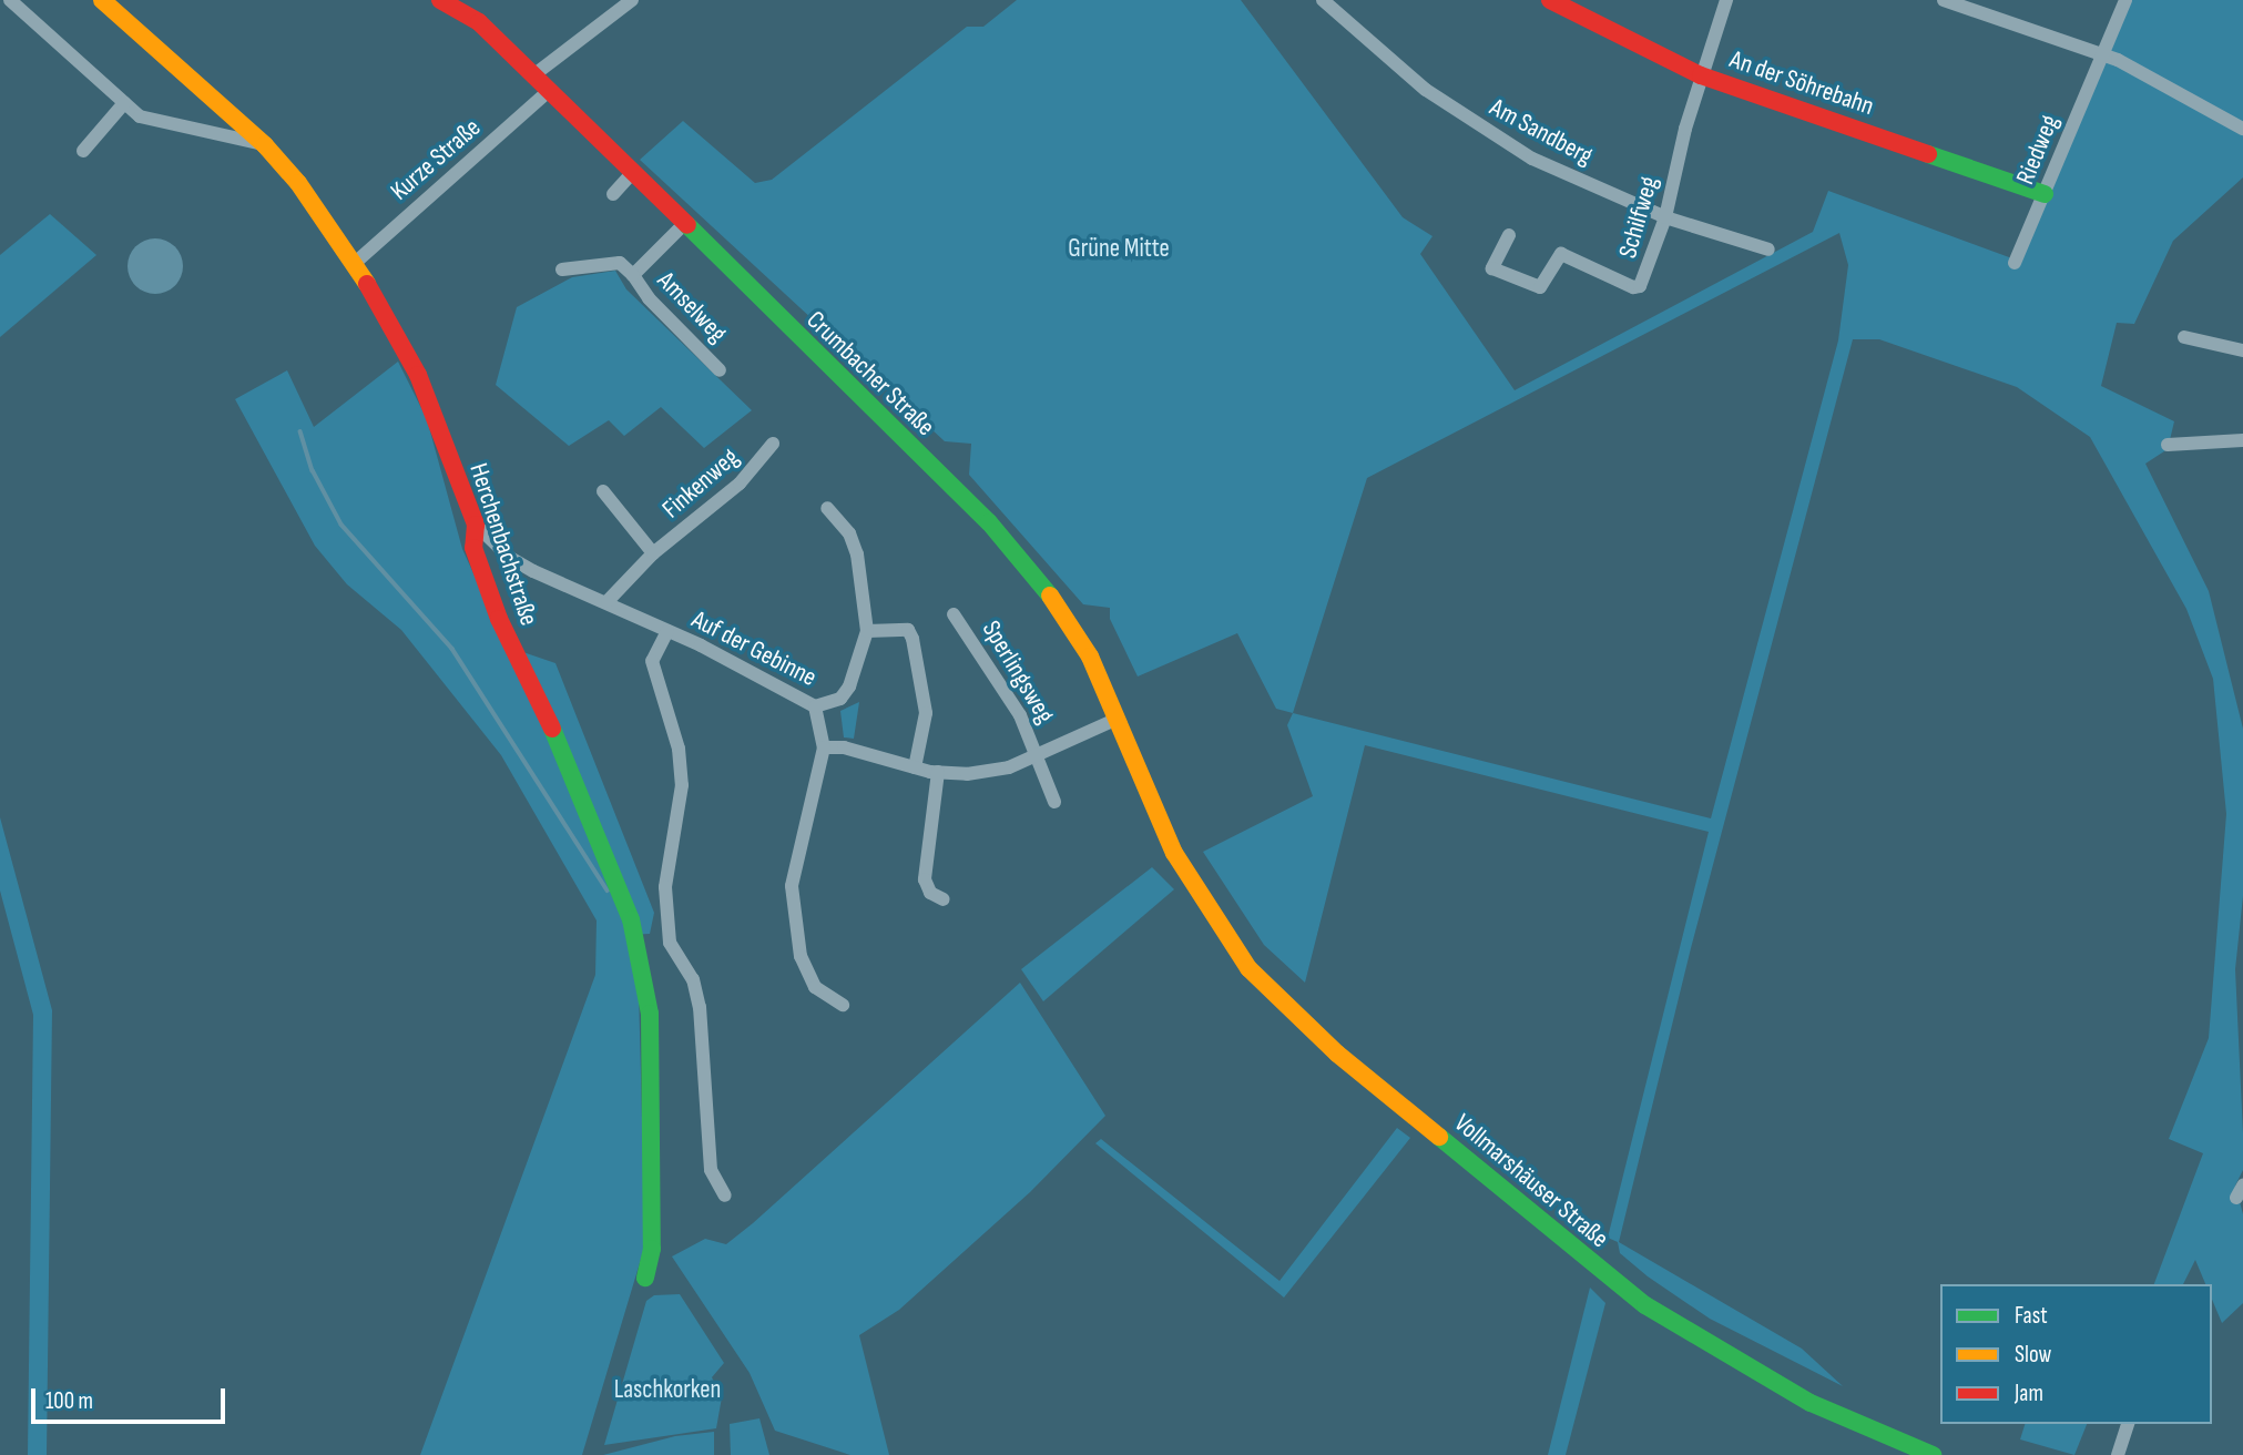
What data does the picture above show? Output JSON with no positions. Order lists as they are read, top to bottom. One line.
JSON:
{"streets":{"main road":["An der Söhrebahn","Crumbacher Straße","Herchenbachstraße","Vollmarshäuser Straße"],"street":["Am Sandberg","Riedweg","Kurze Straße","Schilfweg","Amselweg","Finkenweg","Auf der Gebinne","Sperlingsweg"]},"crossings":[["An der Söhrebahn","Riedweg"],["An der Söhrebahn","Schilfweg"],["Am Sandberg","Schilfweg"],["Kurze Straße","Crumbacher Straße"],["Kurze Straße","Herchenbachstraße"],["Amselweg","Crumbacher Straße"],["Crumbacher Straße","Vollmarshäuser Straße"],["Finkenweg","Auf der Gebinne"]],"parks":["Grüne Mitte","Laschkorken"],"legend":["Fast","Slow","Jam"],"scale_bar":"100 m"}
